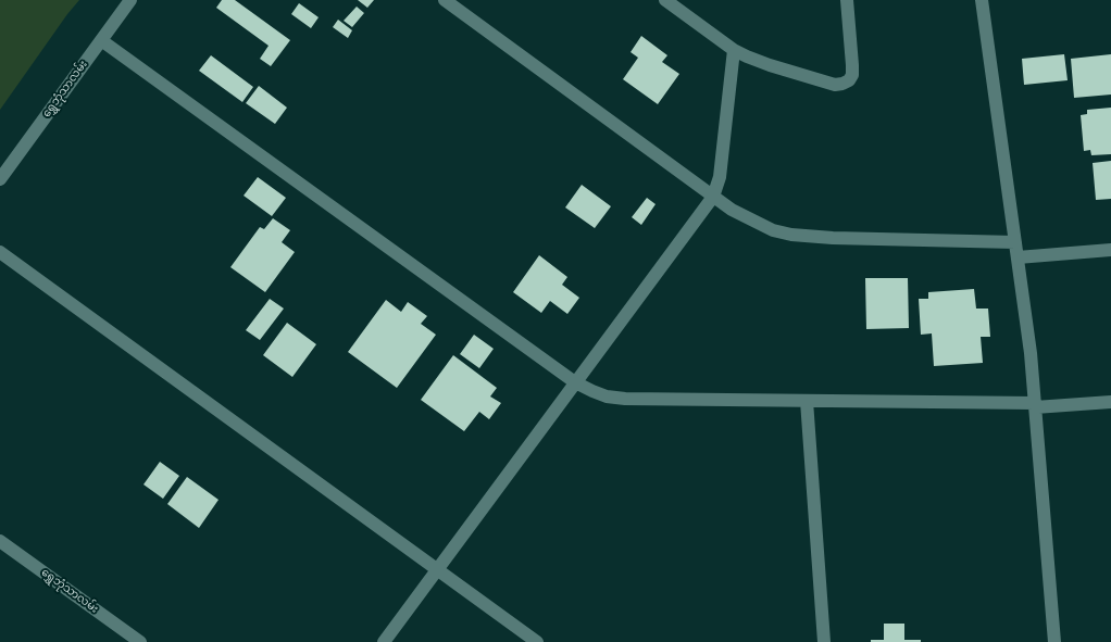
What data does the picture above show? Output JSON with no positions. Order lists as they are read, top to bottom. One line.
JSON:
{"streets":{"street":["ရွှေဘုံသာလမ်း"]}}
